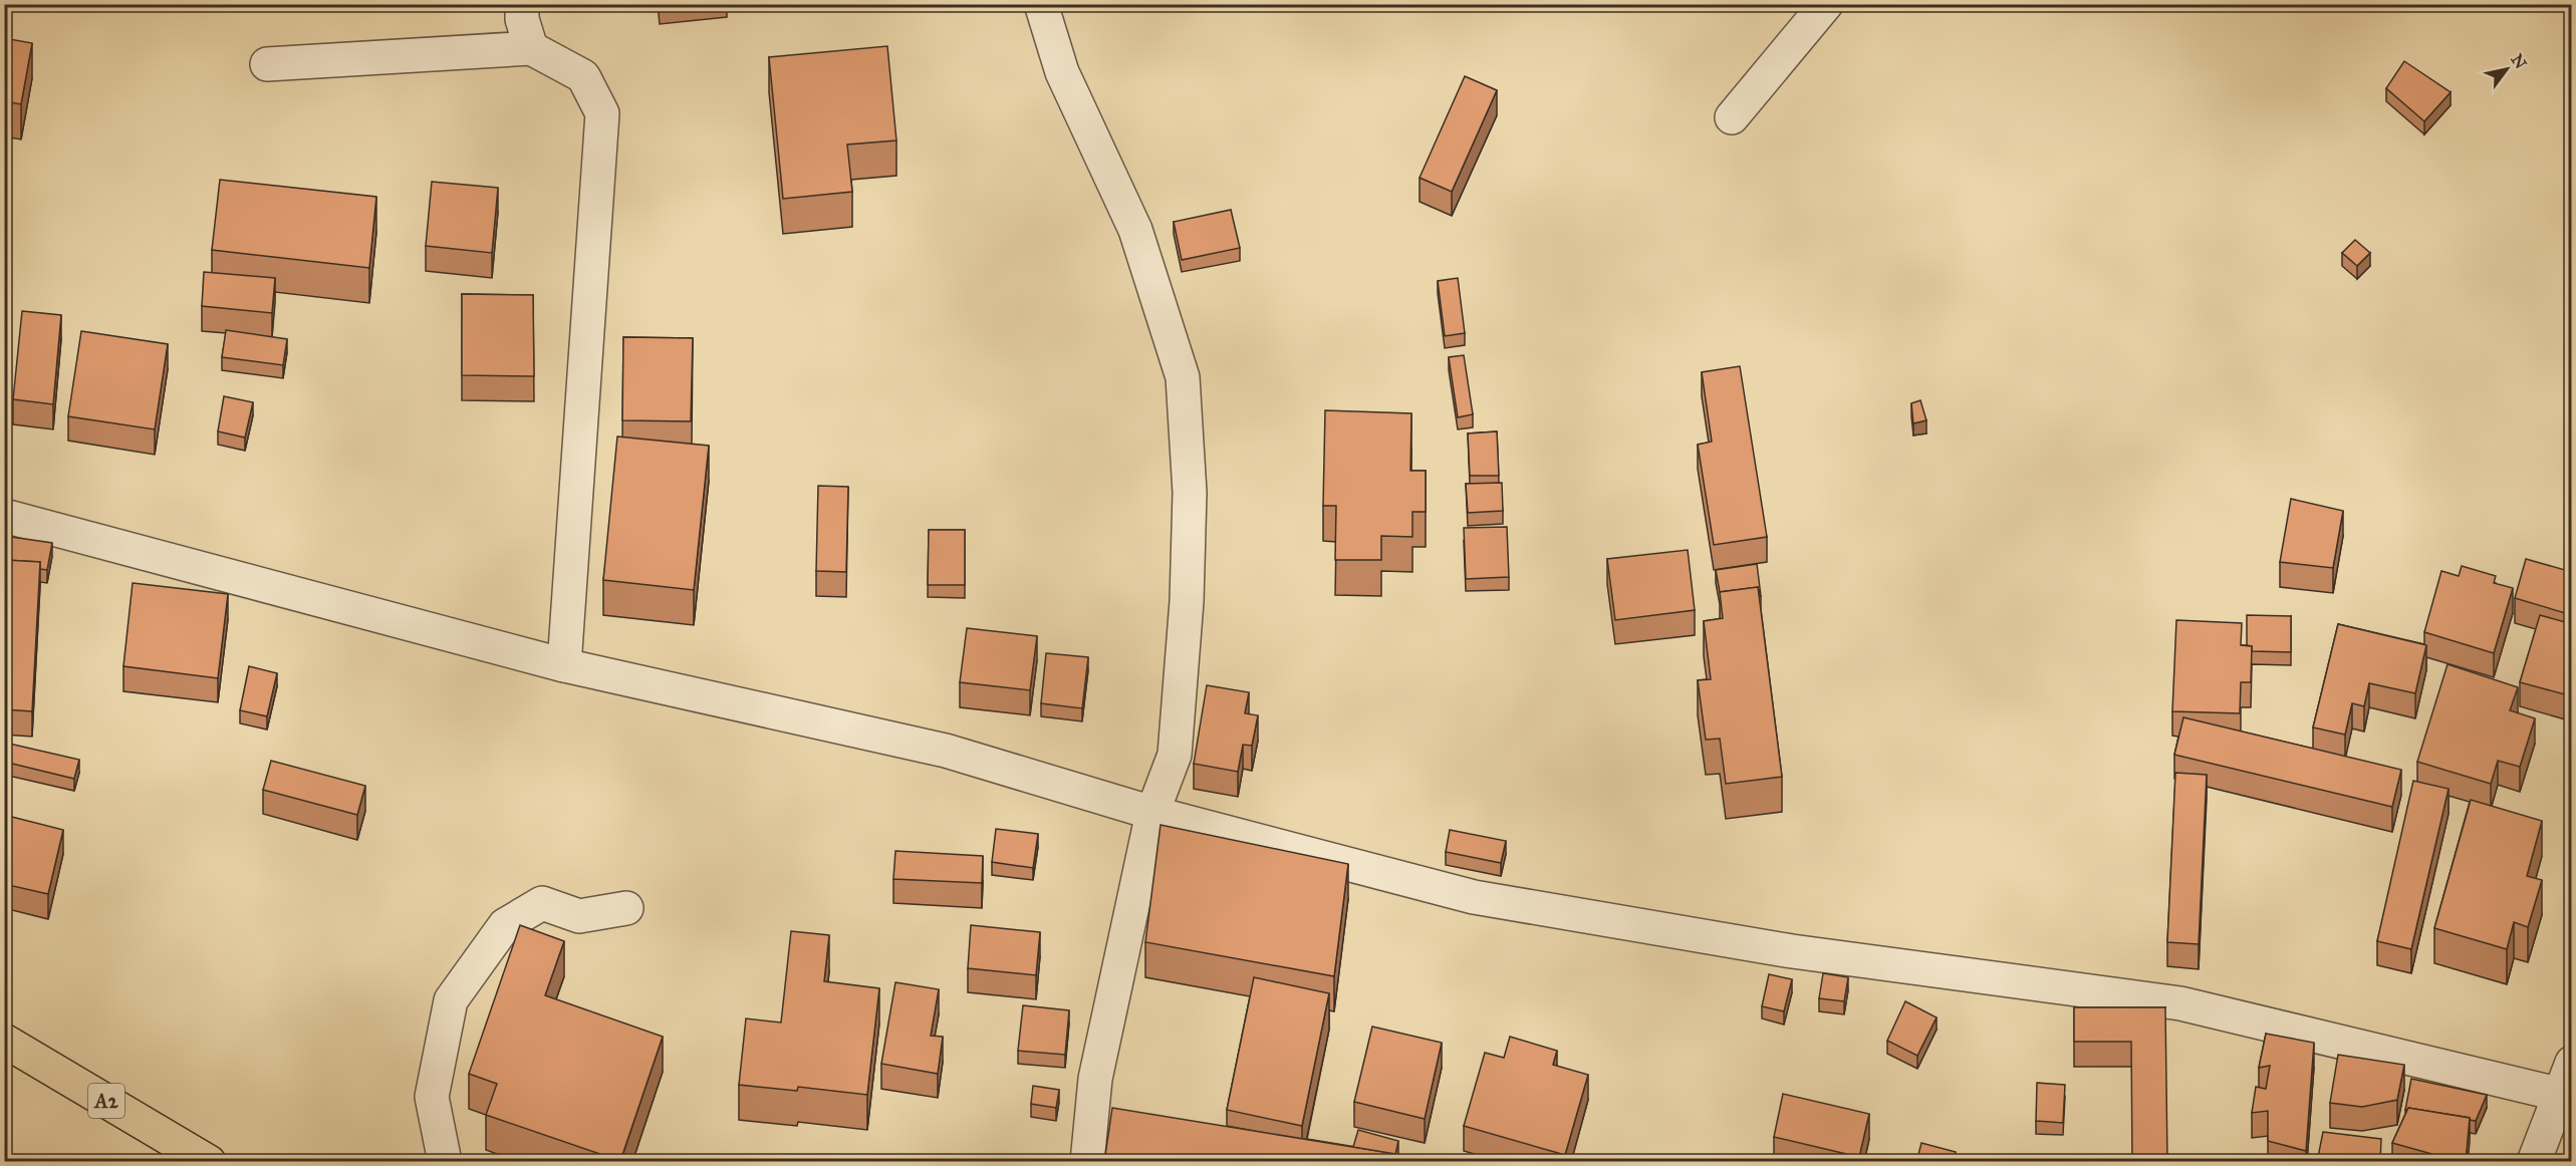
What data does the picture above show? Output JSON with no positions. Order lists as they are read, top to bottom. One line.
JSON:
{"streets":{"main road":["A2"]},"north":"top right"}
